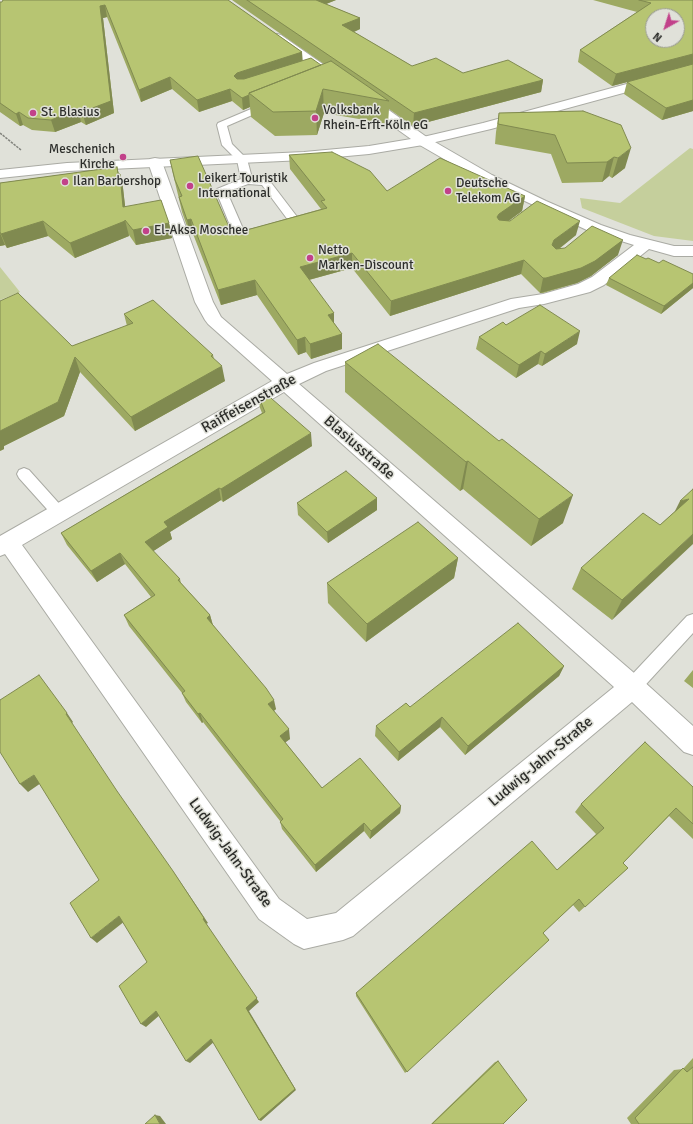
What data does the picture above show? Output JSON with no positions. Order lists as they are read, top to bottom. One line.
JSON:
{"streets":{"street":["Raiffeisenstraße","Blasiusstraße","Ludwig-Jahn-Straße"]},"crossings":[["Raiffeisenstraße","Blasiusstraße"],["Raiffeisenstraße","Ludwig-Jahn-Straße"],["Blasiusstraße","Ludwig-Jahn-Straße"]],"places":["St. Blasius","Volksbank Rhein-Erft-Köln eG","Meschenich Kirche","Ilan Barbershop","Leikert Touristik International","Deutsche Telekom AG","El-Aksa Moschee","Netto Marken-Discount"],"north":"bottom left"}
